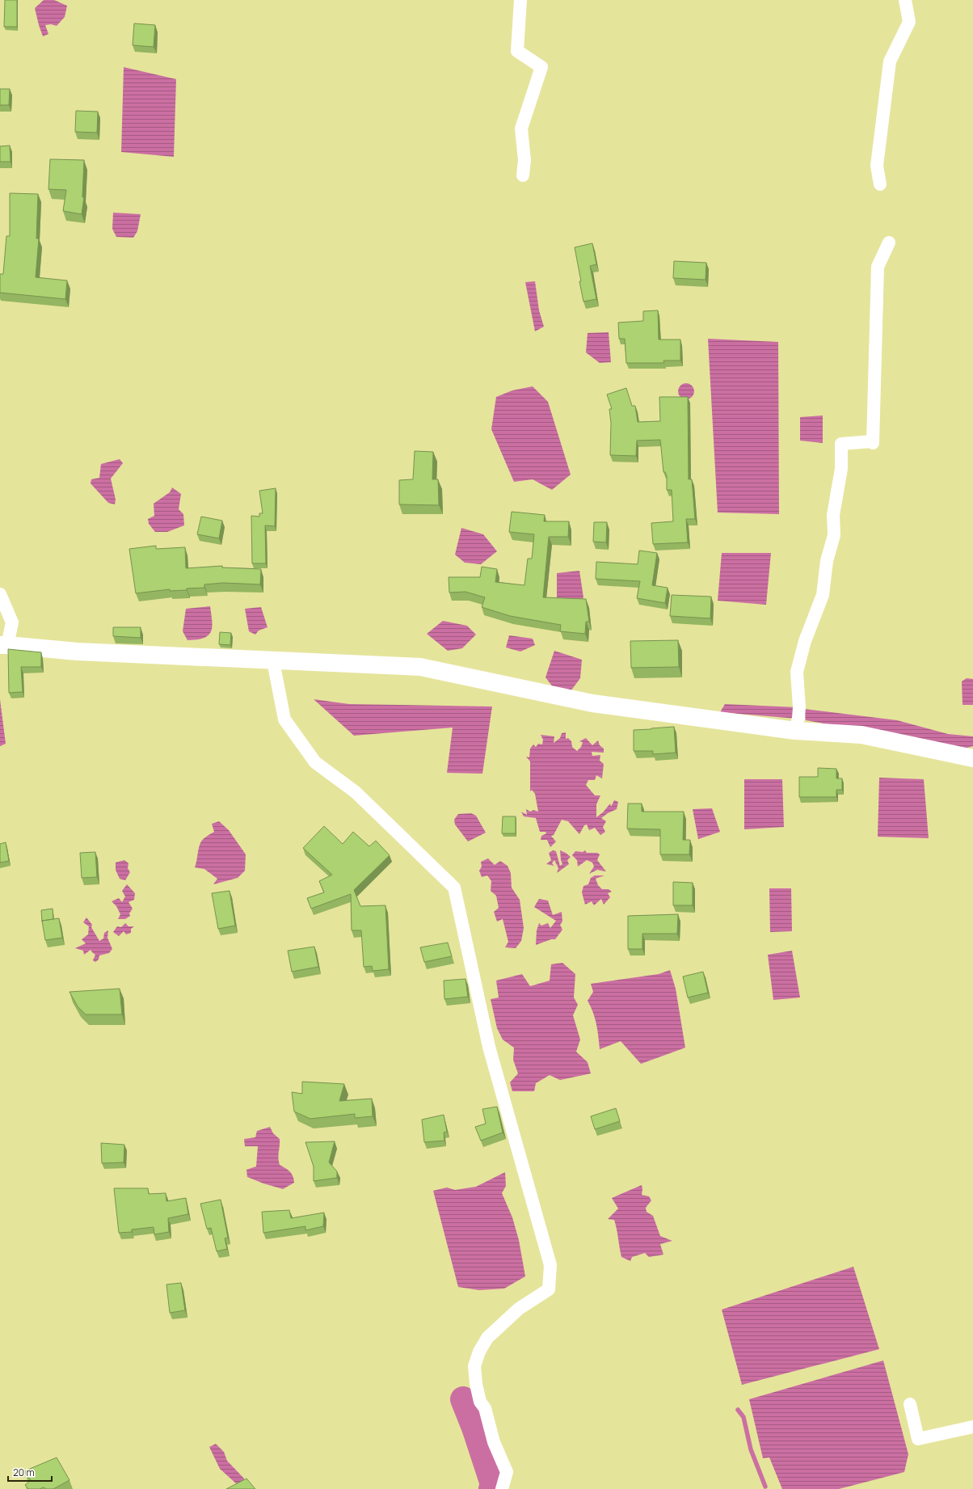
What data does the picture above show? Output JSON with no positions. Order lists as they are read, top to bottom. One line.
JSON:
{"scale_bar":"20 m"}
